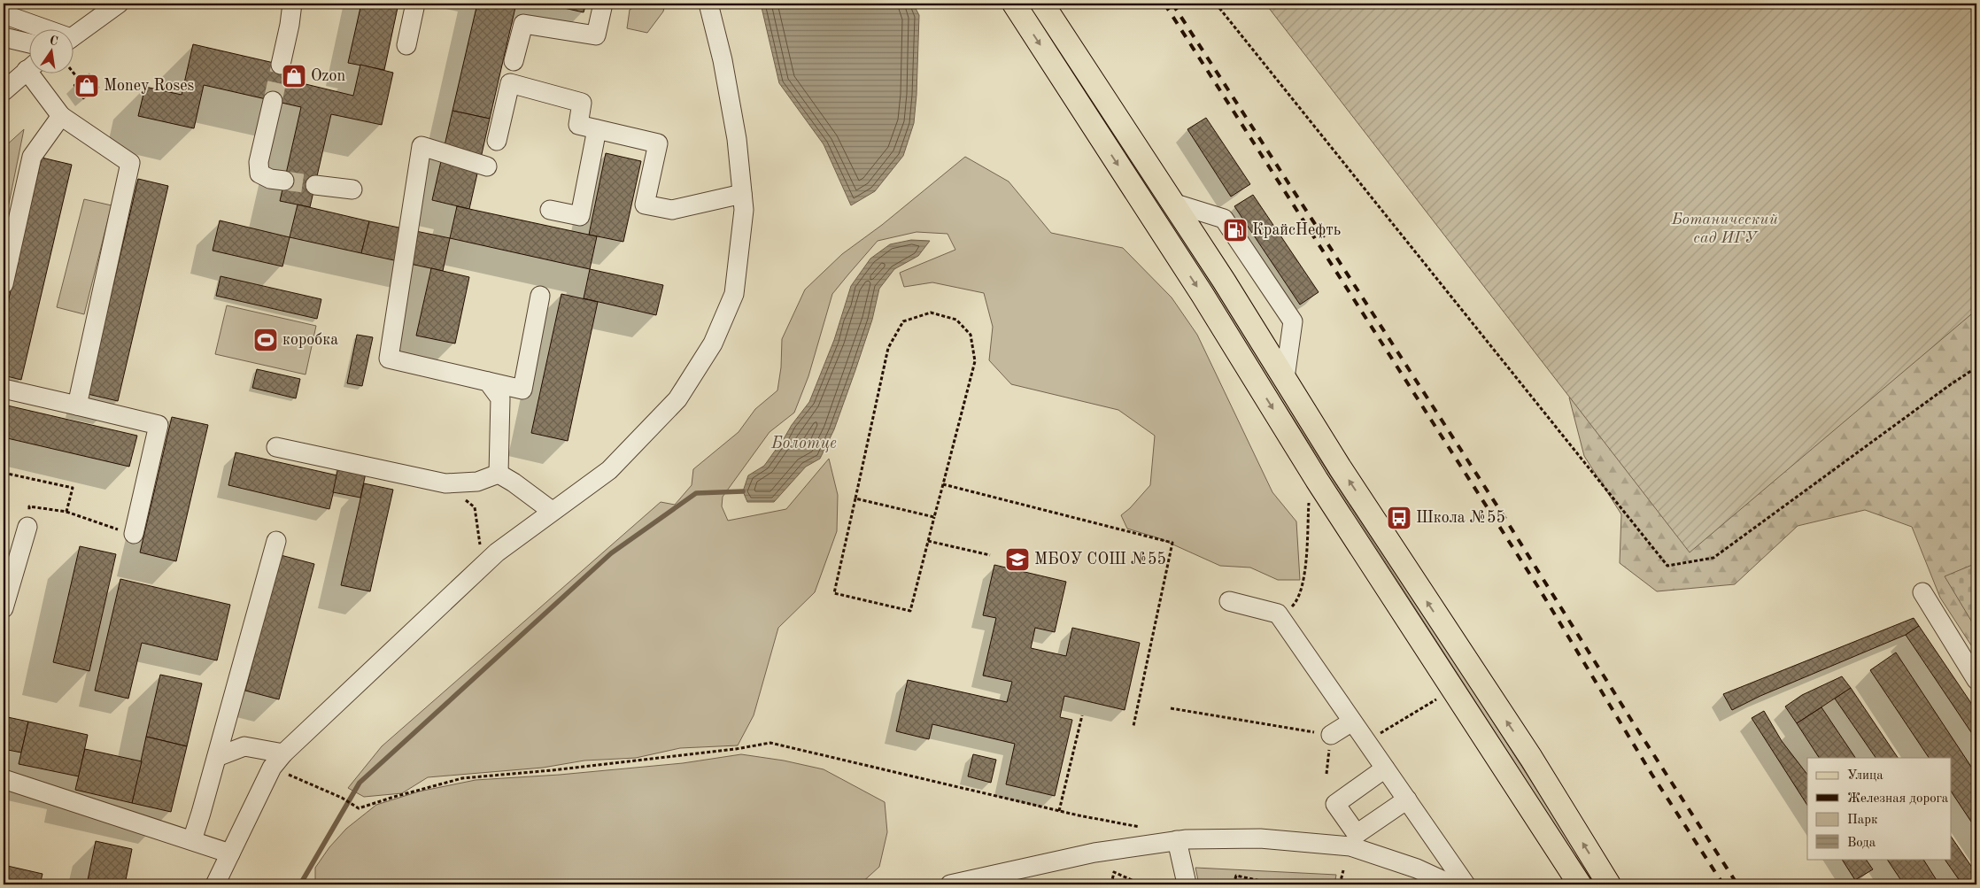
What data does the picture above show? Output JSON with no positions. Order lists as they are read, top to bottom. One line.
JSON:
{"water":["Болотце"],"parks":["Ботанический сад ИГУ"],"places":{"shop":["Ozon","Money Roses"],"fuel station":["КрайсНефть"],"sports":["коробка"],"bus stop":["Школа №55"],"school or university":["МБОУ СОШ №55"]},"legend":["Улица","Железная дорога","Парк","Вода"],"north":"top"}
